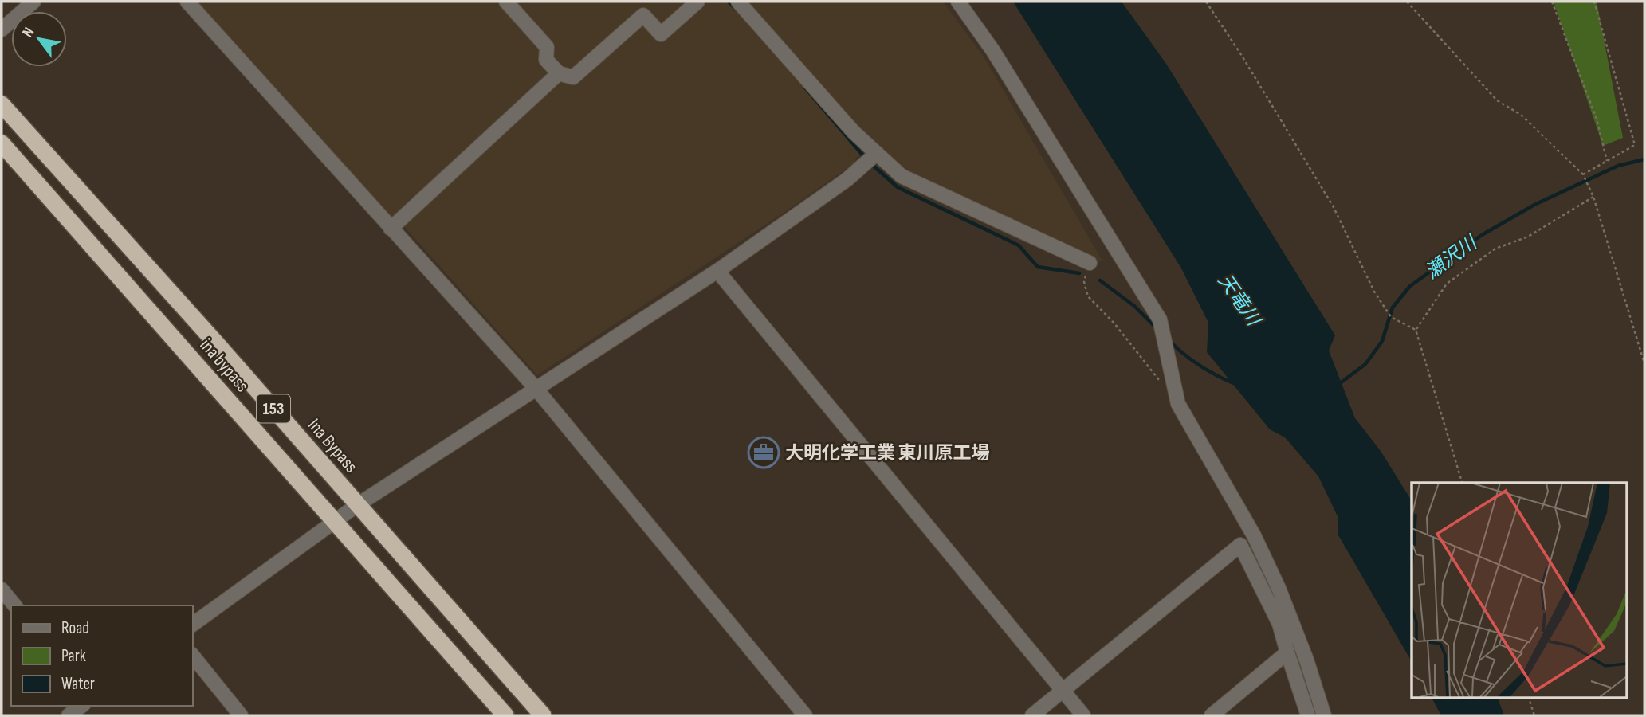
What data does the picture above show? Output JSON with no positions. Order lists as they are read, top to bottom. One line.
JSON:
{"streets":{"highway":["ina bypass","153","Ina Bypass"]},"water":["瀬沢川","天竜川"],"places":{"office":["大明化学工業 東川原工場"]},"legend":["Road","Park","Water"],"north":"top left"}
